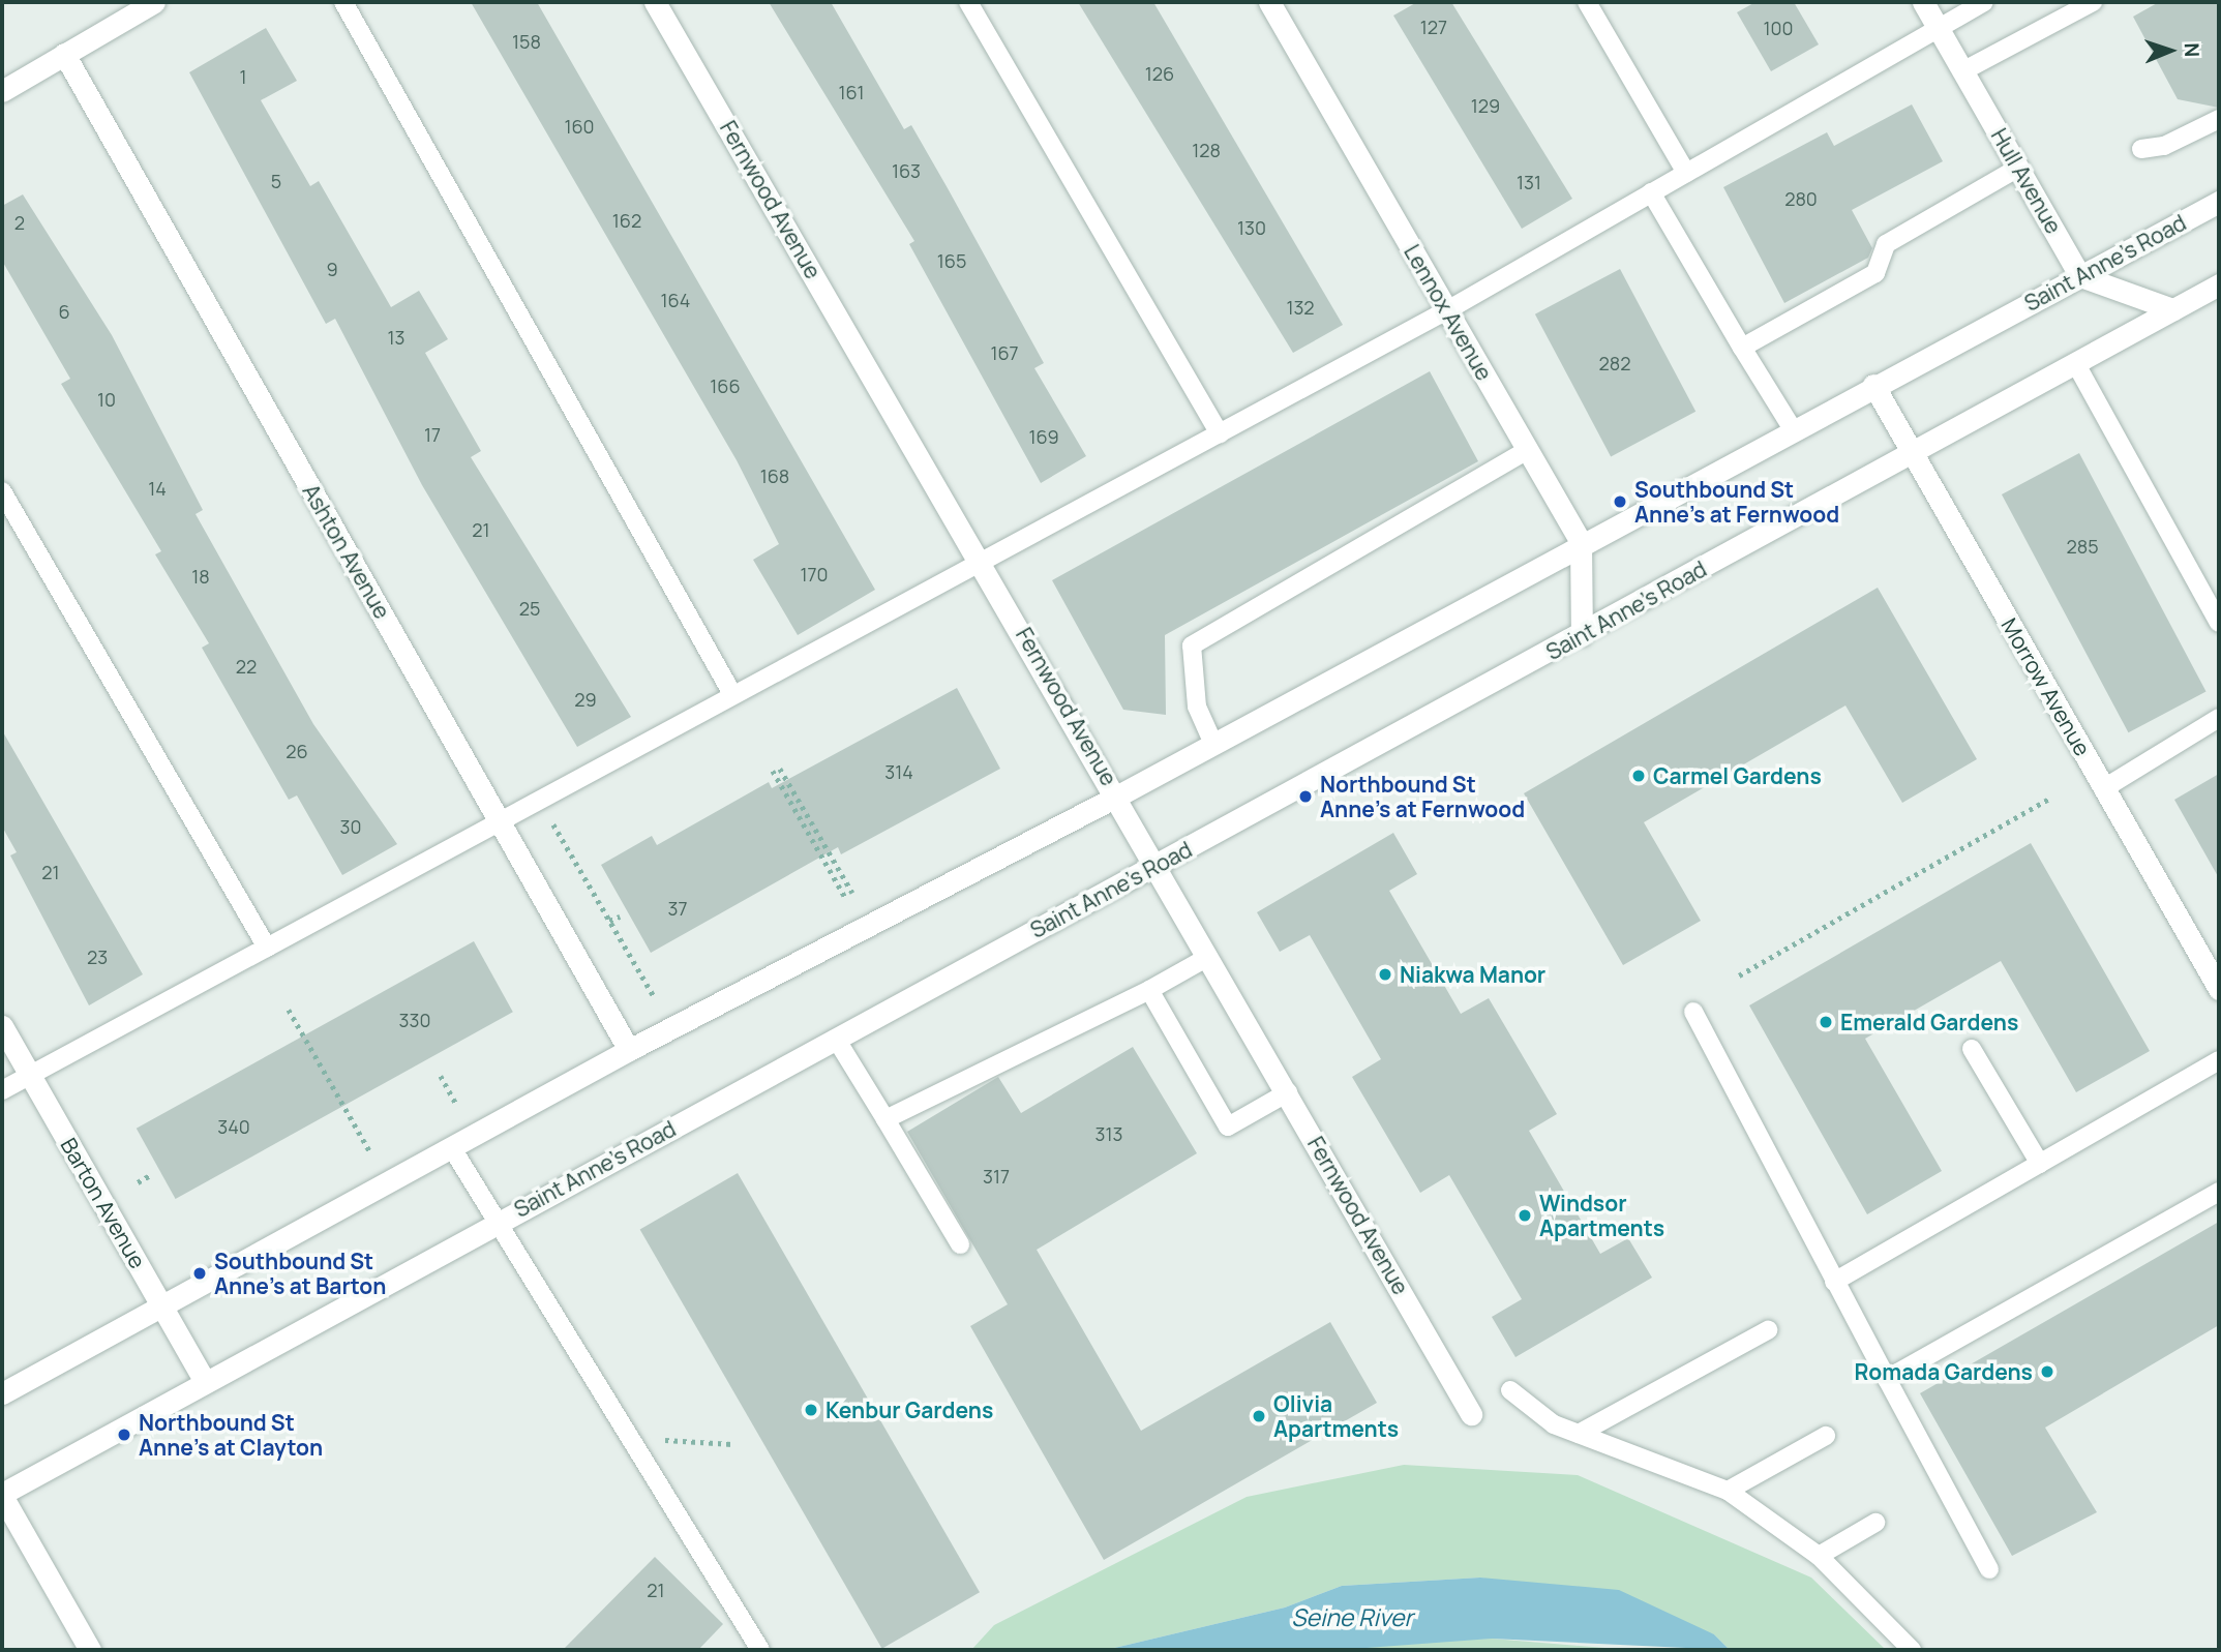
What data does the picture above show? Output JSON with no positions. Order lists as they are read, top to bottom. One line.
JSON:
{"streets":{"street":["Hull Avenue","Fernwood Avenue","Saint Anne's Road","Lennox Avenue","Ashton Avenue","Morrow Avenue","Barton Avenue"]},"crossings":[["Hull Avenue","Saint Anne's Road"],["Fernwood Avenue","Saint Anne's Road"],["Saint Anne's Road","Lennox Avenue"],["Saint Anne's Road","Ashton Avenue"],["Saint Anne's Road","Morrow Avenue"],["Saint Anne's Road","Barton Avenue"]],"water":["Seine River"],"places":["Southbound St Anne's at Fernwood","Carmel Gardens","Northbound St Anne's at Fernwood","Niakwa Manor","Emerald Gardens","Windsor Apartments","Southbound St Anne's at Barton","Romada Gardens","Kenbur Gardens","Olivia Apartments","Northbound St Anne's at Clayton"],"house_numbers":["127","100","158","126","1","161","129","160","128","163","5","131","280","162","2","130","165","9","164","132","6","13","167","282","166","10","17","169","168","14","21","285","170","18","25","22","29","26","314","30","21","37","23","330","340","313","317","21"],"north":"right"}
